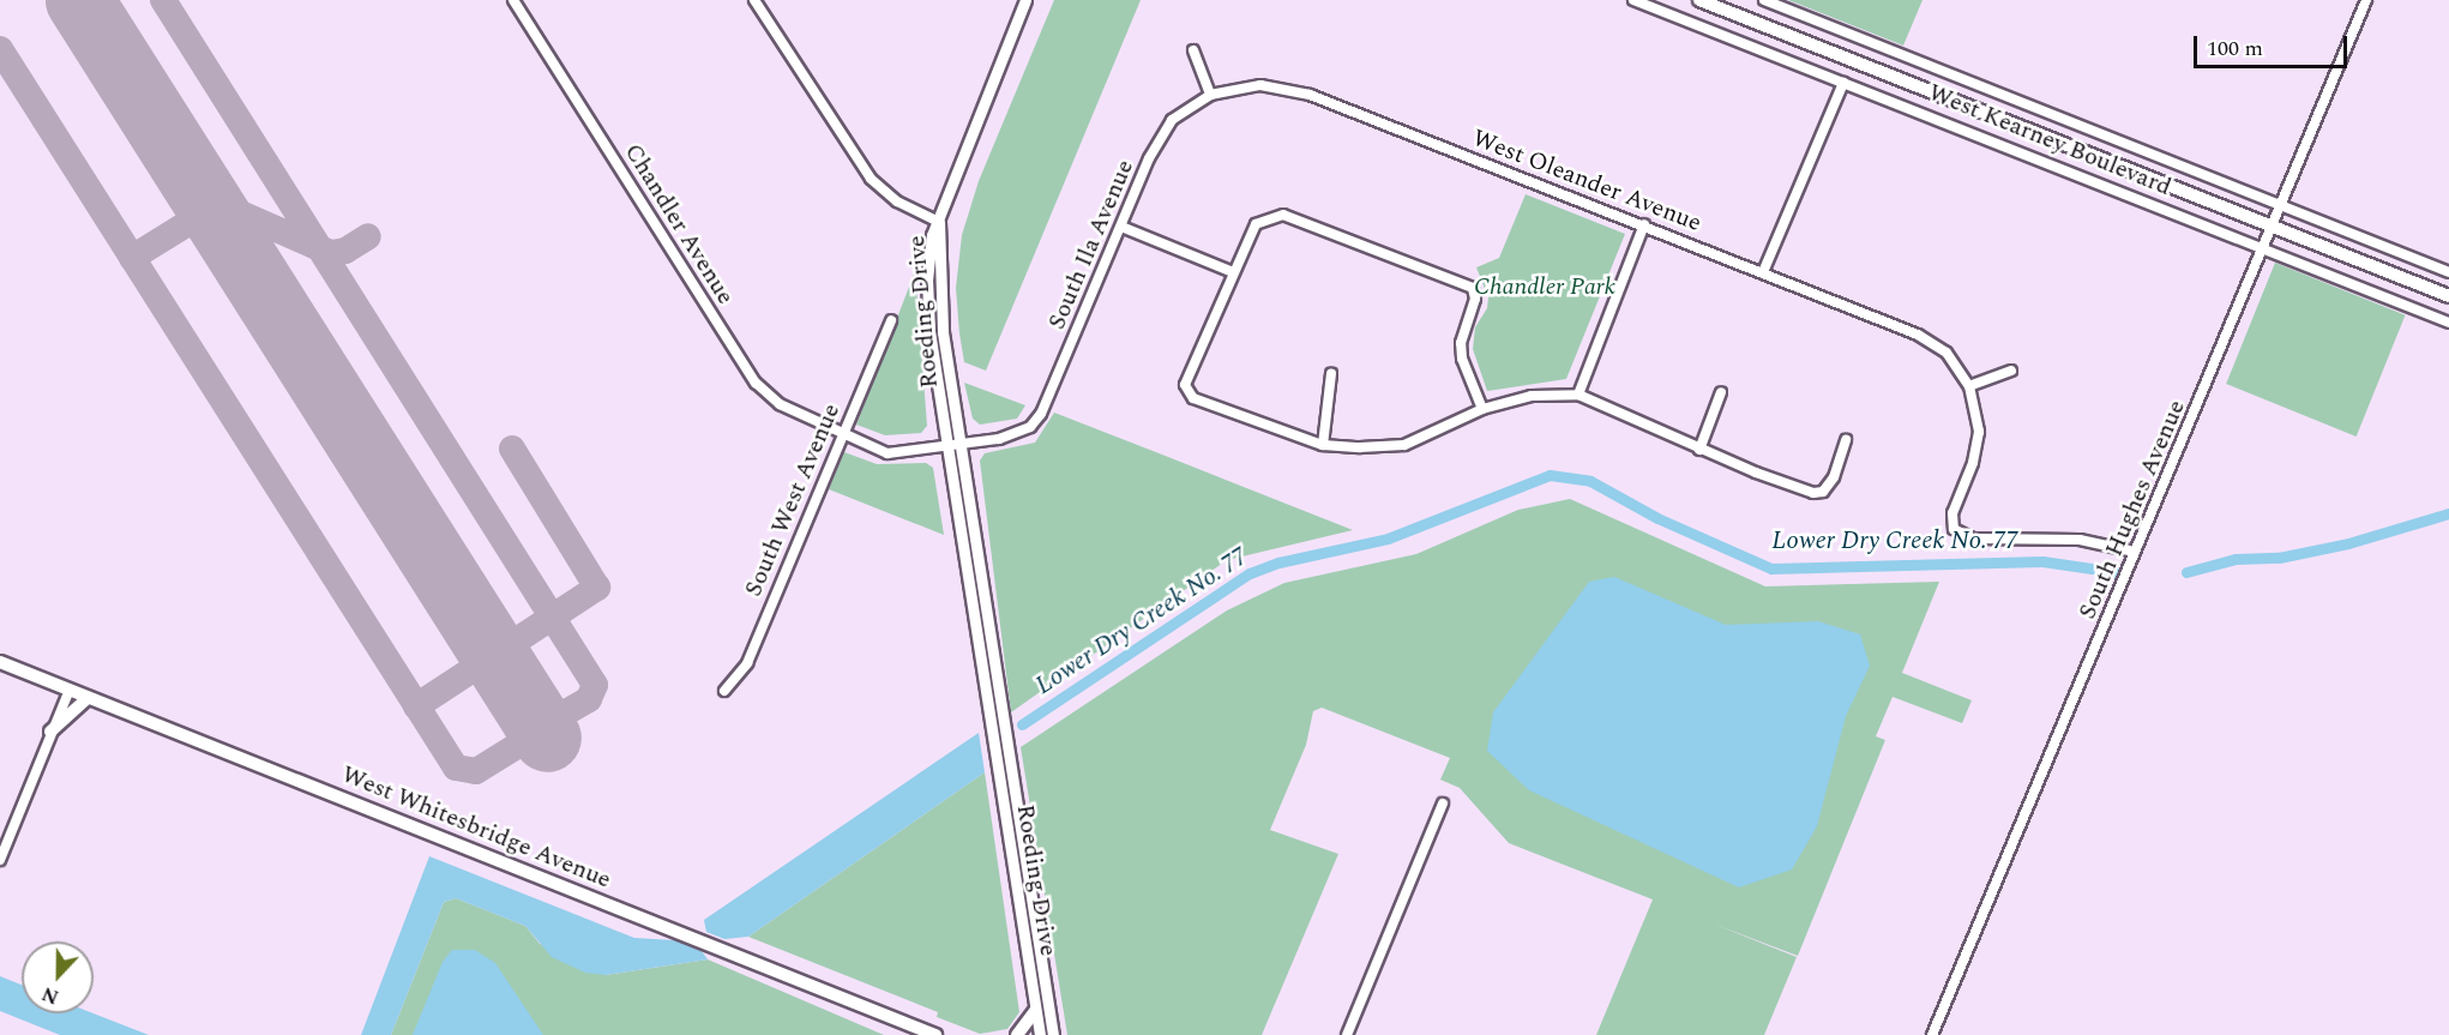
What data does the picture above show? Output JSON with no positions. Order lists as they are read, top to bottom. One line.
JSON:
{"streets":{"main road":["West Kearney Boulevard","West Whitesbridge Avenue"],"street":["West Oleander Avenue","Chandler Avenue","South Ila Avenue","Roeding Drive","South West Avenue","South Hughes Avenue"]},"crossings":[["West Kearney Boulevard","South Hughes Avenue"],["West Oleander Avenue","South Ila Avenue"],["Chandler Avenue","South Ila Avenue"],["Chandler Avenue","Roeding Drive"],["Chandler Avenue","South West Avenue"]],"water":["Lower Dry Creek No. 77"],"parks":["Chandler Park"],"scale_bar":"100 m","north":"bottom"}
